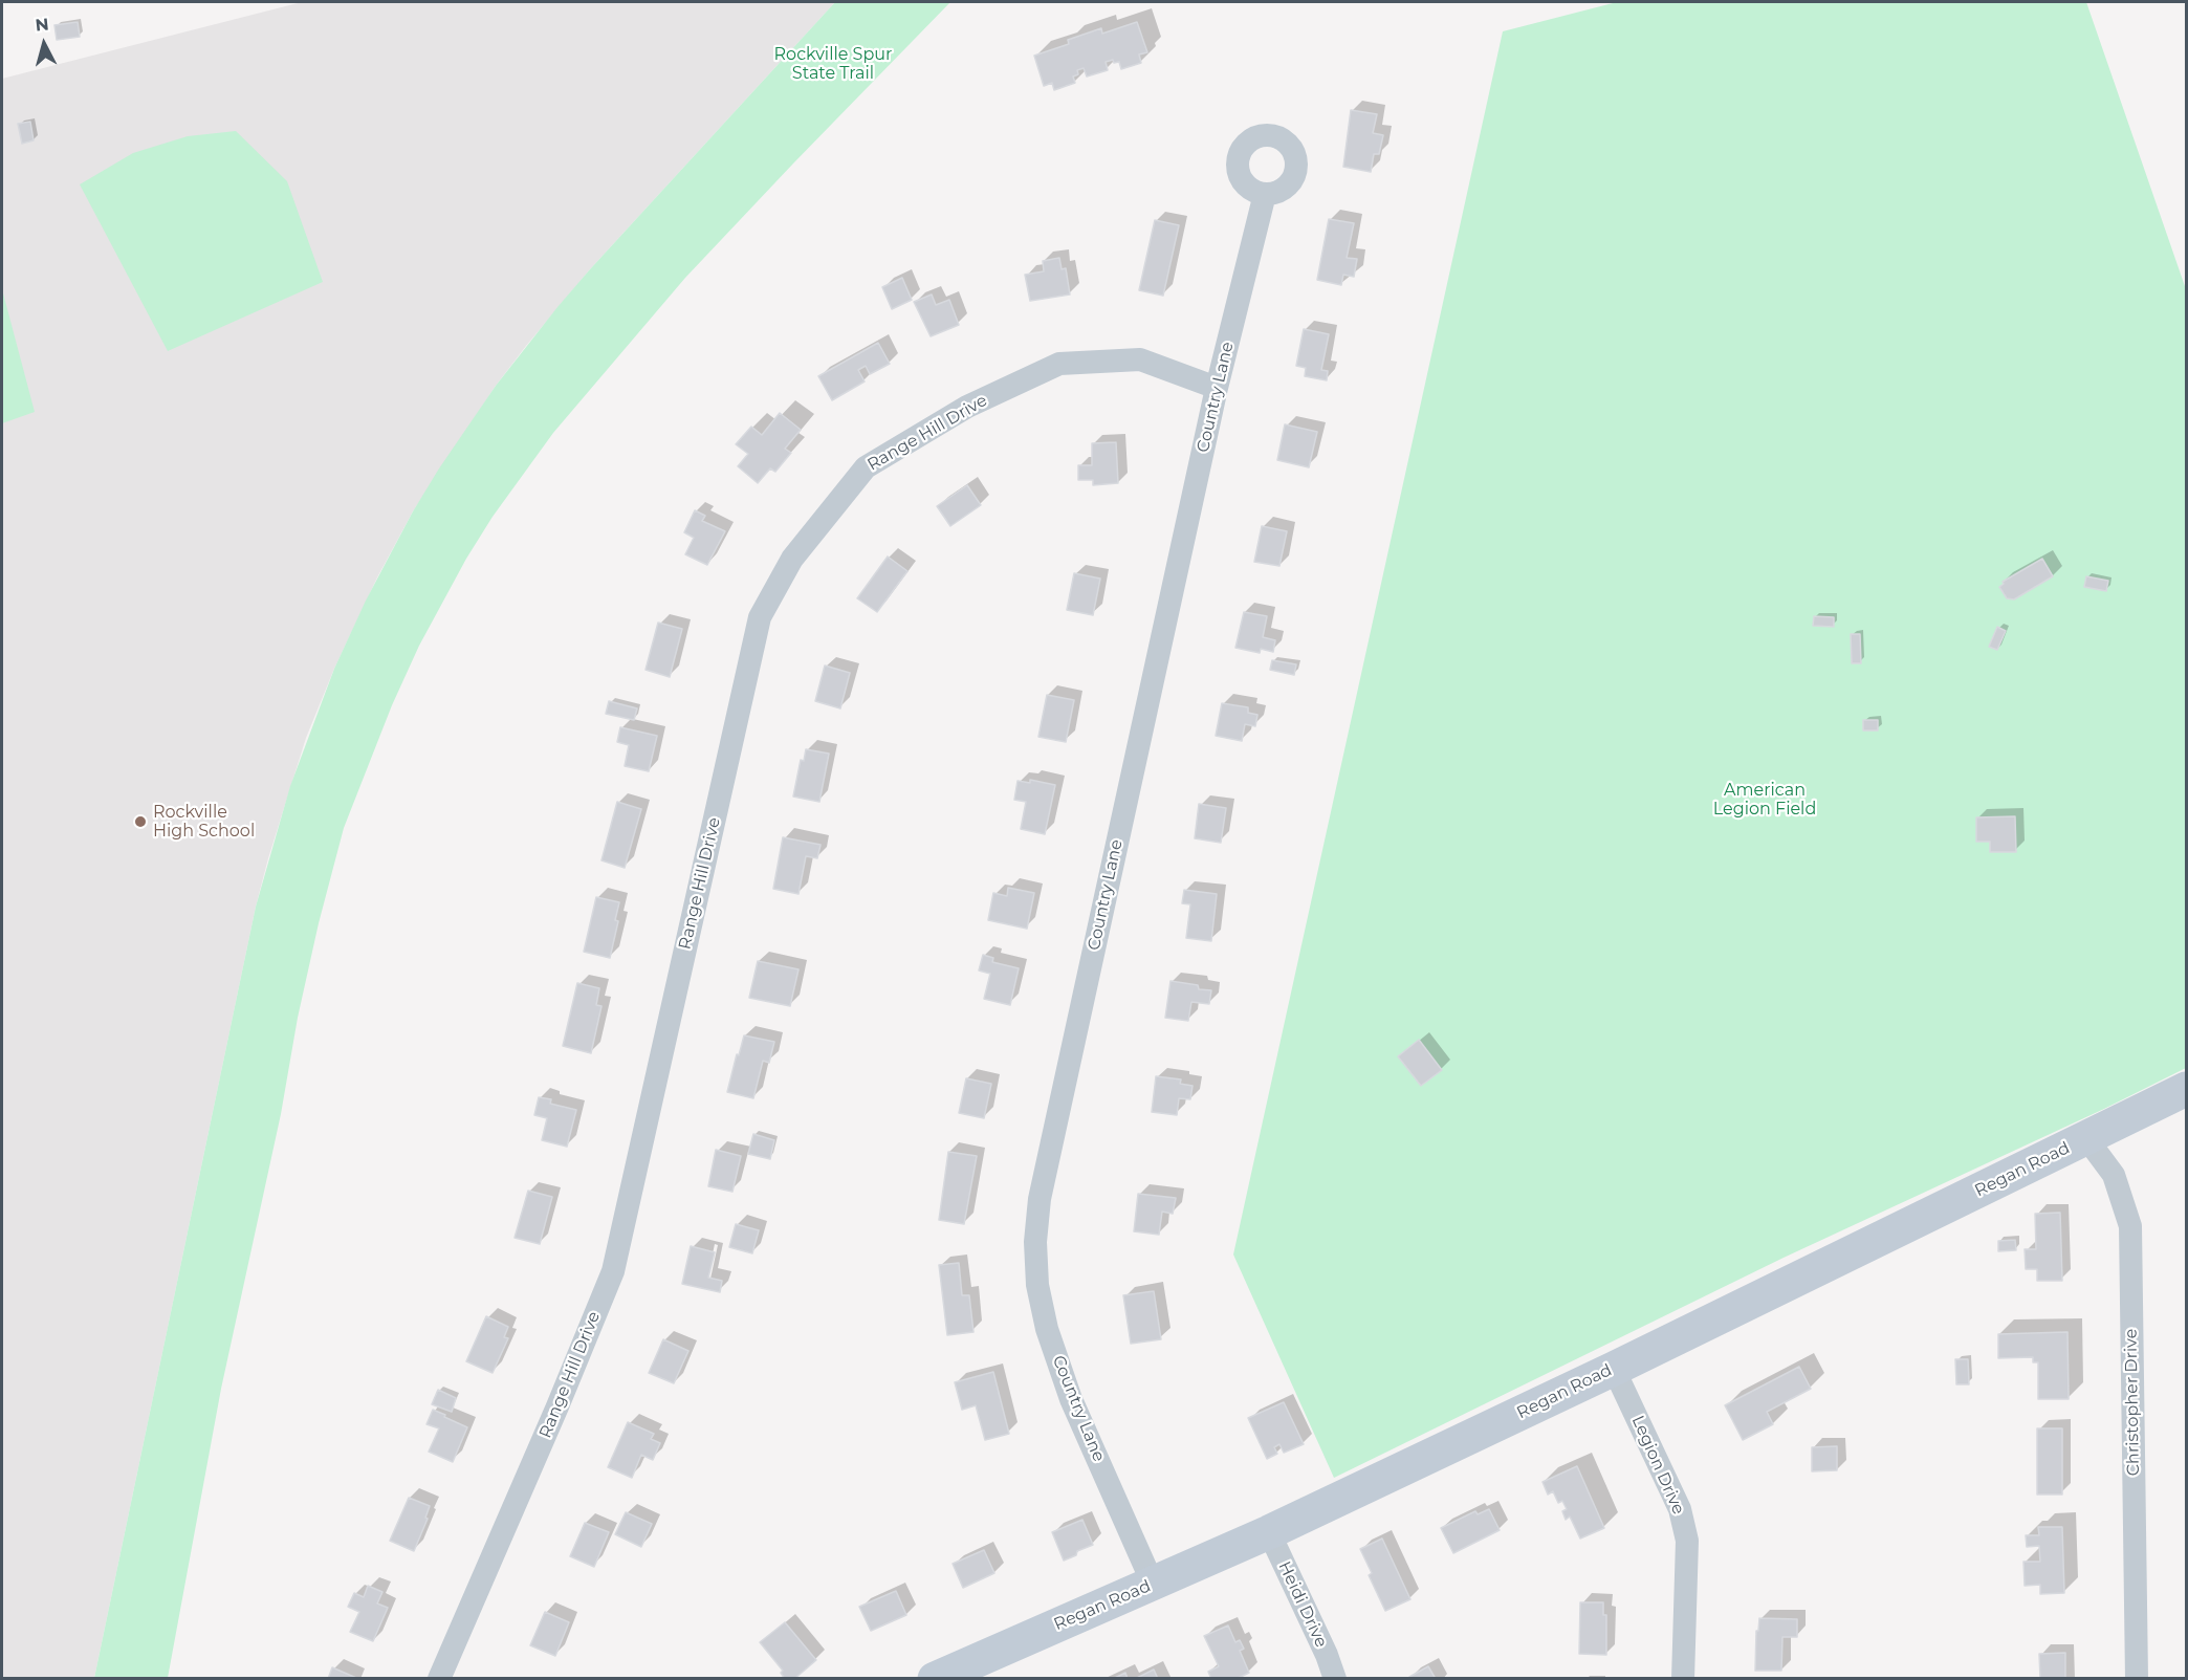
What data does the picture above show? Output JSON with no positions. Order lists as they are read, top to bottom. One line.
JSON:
{"streets":{"street":["Country Lane","Range Hill Drive","Regan Road","Christopher Drive","Legion Drive","Heidi Drive"]},"crossings":[["Country Lane","Range Hill Drive"],["Country Lane","Regan Road"],["Regan Road","Christopher Drive"],["Regan Road","Legion Drive"],["Regan Road","Heidi Drive"]],"parks":["Rockville Spur State Trail","American Legion Field"],"places":["Rockville High School"],"north":"top"}
